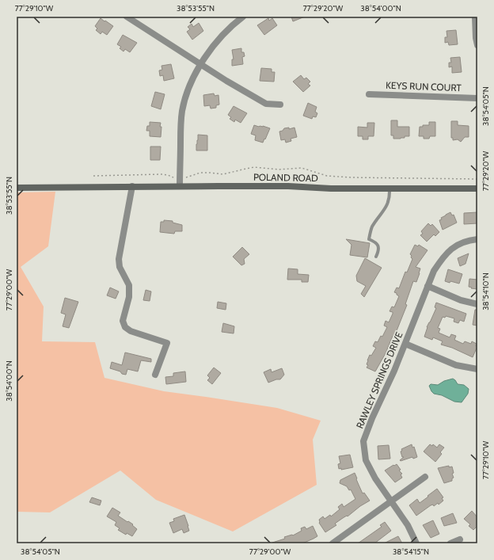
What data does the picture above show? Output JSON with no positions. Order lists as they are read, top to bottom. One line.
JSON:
{"streets":{"street":["KEYS RUN COURT","POLAND ROAD","RAWLEY SPRINGS DRIVE"]},"coordinates":["77°29'10\"W","38°53'55\"N","77°29'20\"W","38°54'00\"N","38°54'05\"N","77°29'00\"W","38°54'10\"N","38°54'15\"N"]}
